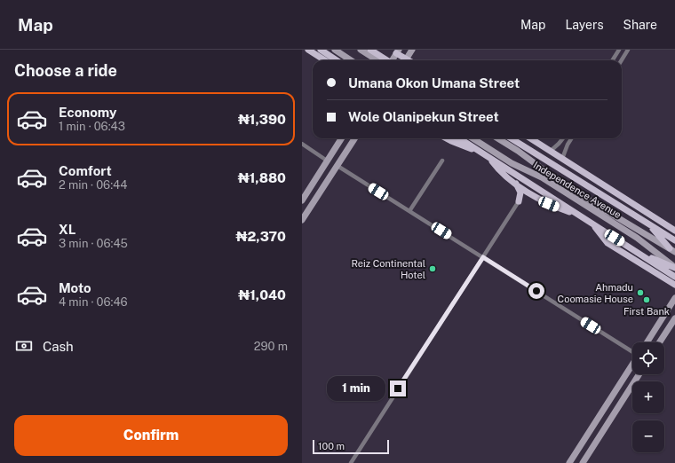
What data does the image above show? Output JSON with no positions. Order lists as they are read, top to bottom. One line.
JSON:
{"streets":{"main road":["Independence Avenue"]},"places":["Reiz Continental Hotel","Ahmadu Coomasie House","First Bank"],"scale_bar":"100 m","page":{"header":"Map","nav":["Map","Layers","Share"],"heading":"Choose a ride","banner":["Umana Okon Umana Street","Wole Olanipekun Street"],"list":[{"name":"Economy","note":"1 min · 06:43","value":"₦1,390"},{"name":"Comfort","note":"2 min · 06:44","value":"₦1,880"},{"name":"XL","note":"3 min · 06:45","value":"₦2,370"},{"name":"Moto","note":"4 min · 06:46","value":"₦1,040"}],"pay":["Cash","290 m"],"map_buttons":["+","−"],"bubble":"1 min","buttons":"Confirm","scale":"100 m"}}
